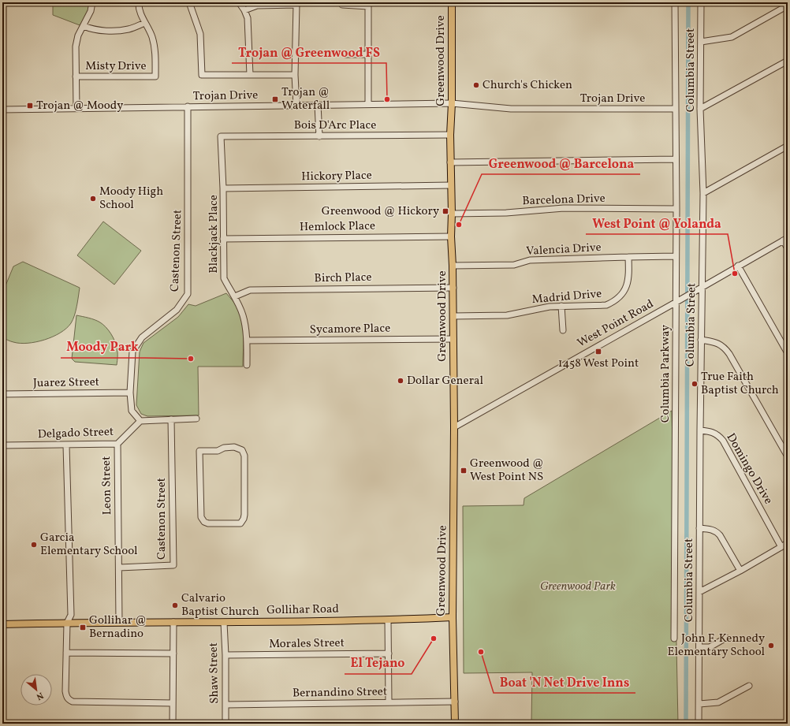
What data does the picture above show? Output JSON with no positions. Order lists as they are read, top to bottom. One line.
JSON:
{"streets":{"main road":["Greenwood Drive","Gollihar Road"],"street":["Misty Drive","Columbia Street","Trojan Drive","Bois D'Arc Place","Hickory Place","Barcelona Drive","Hemlock Place","Blackjack Place","Valencia Drive","Castenon Street","Birch Place","Madrid Drive","West Point Road","Sycamore Place","Columbia Parkway","Juarez Street","Delgado Street","Domingo Drive","Leon Street","Morales Street","Shaw Street","Bernandino Street"]},"crossings":[["Greenwood Drive","Trojan Drive"],["Greenwood Drive","Bois D'Arc Place"],["Greenwood Drive","Hickory Place"],["Greenwood Drive","Barcelona Drive"],["Greenwood Drive","Hemlock Place"],["Greenwood Drive","Valencia Drive"],["Greenwood Drive","Birch Place"],["Greenwood Drive","Madrid Drive"],["Greenwood Drive","West Point Road"],["Greenwood Drive","Sycamore Place"],["Greenwood Drive","Gollihar Road"],["Greenwood Drive","Bernandino Street"],["Columbia Street","West Point Road"],["Columbia Street","Domingo Drive"],["Trojan Drive","Castenon Street"],["Trojan Drive","Columbia Parkway"],["Bois D'Arc Place","Blackjack Place"],["Hickory Place","Blackjack Place"],["Barcelona Drive","Columbia Parkway"],["Hemlock Place","Blackjack Place"],["Blackjack Place","Birch Place"],["Blackjack Place","Sycamore Place"],["Valencia Drive","Madrid Drive"],["Valencia Drive","Columbia Parkway"],["Castenon Street","Juarez Street"],["Castenon Street","Leon Street"],["West Point Road","Columbia Parkway"],["Delgado Street","Leon Street"],["Leon Street","Gollihar Road"],["Gollihar Road","Shaw Street"],["Morales Street","Shaw Street"],["Shaw Street","Bernandino Street"]],"parks":["Greenwood Park"],"places":{"other":["Church's Chicken","Trojan @ Greenwood FS","Moody High School","Greenwood @ Barcelona","West Point @ Yolanda","Moody Park","Dollar General","True Faith Baptist Church","Garcia Elementary School","Calvario Baptist Church","El Tejano","John F. Kennedy Elementary School","Boat 'N Net Drive Inns"],"transit":["Trojan @ Waterfall","Trojan @ Moody","Greenwood @ Hickory","1458 West Point","Greenwood @ West Point NS","Gollihar @ Bernadino"]},"north":"bottom right"}
